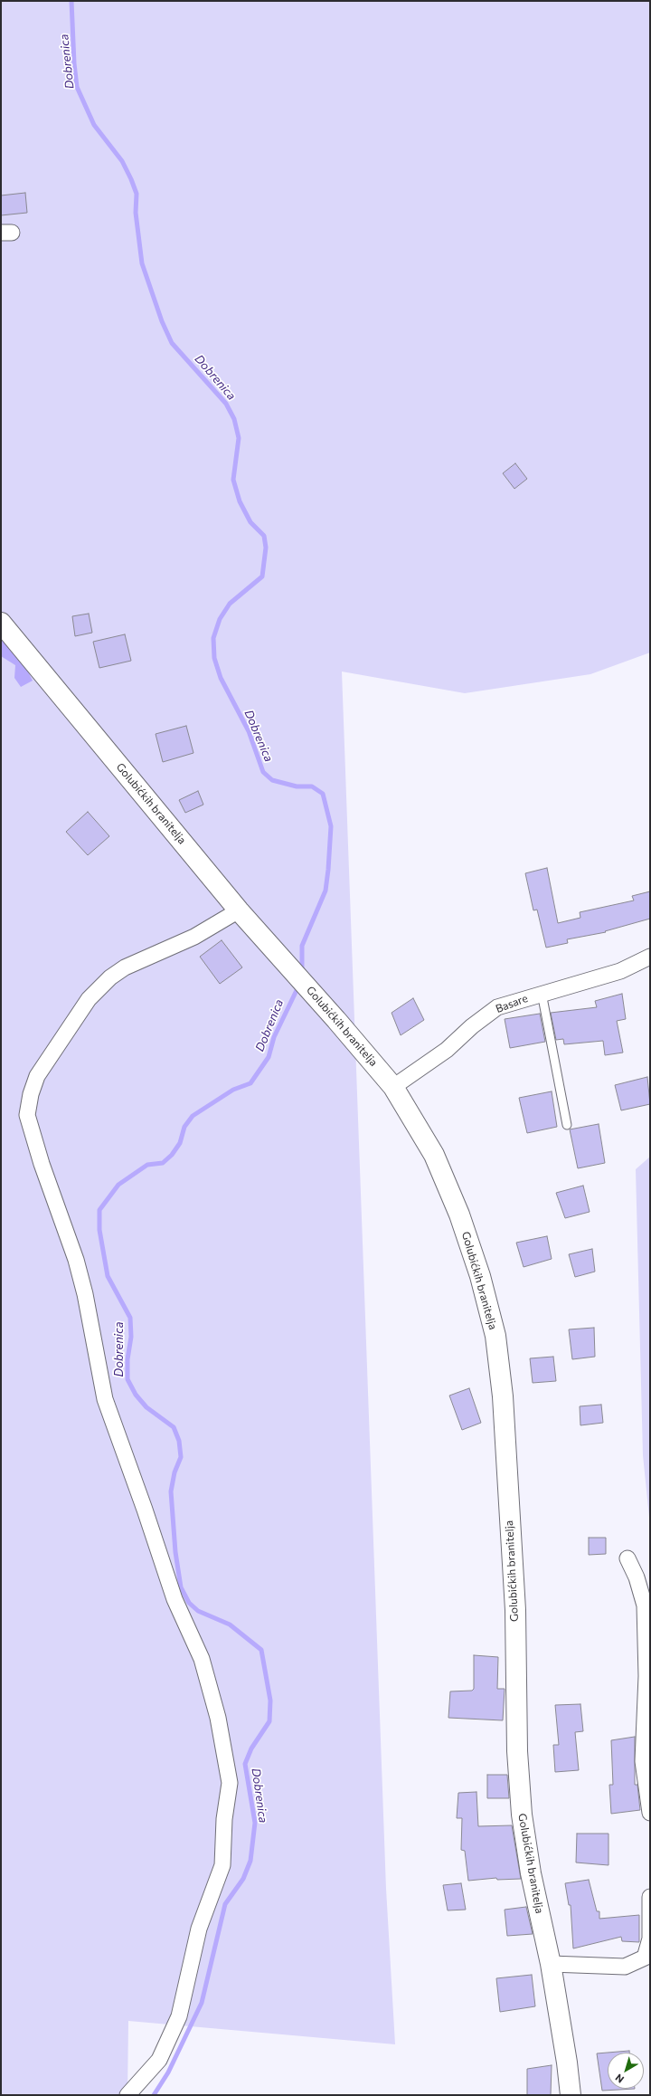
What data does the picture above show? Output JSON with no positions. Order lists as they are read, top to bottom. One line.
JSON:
{"streets":{"street":["Golubićkih branitelja","Basare"]},"crossings":[["Golubićkih branitelja","Basare"]],"water":["Dobrenica"],"north":"bottom left"}
